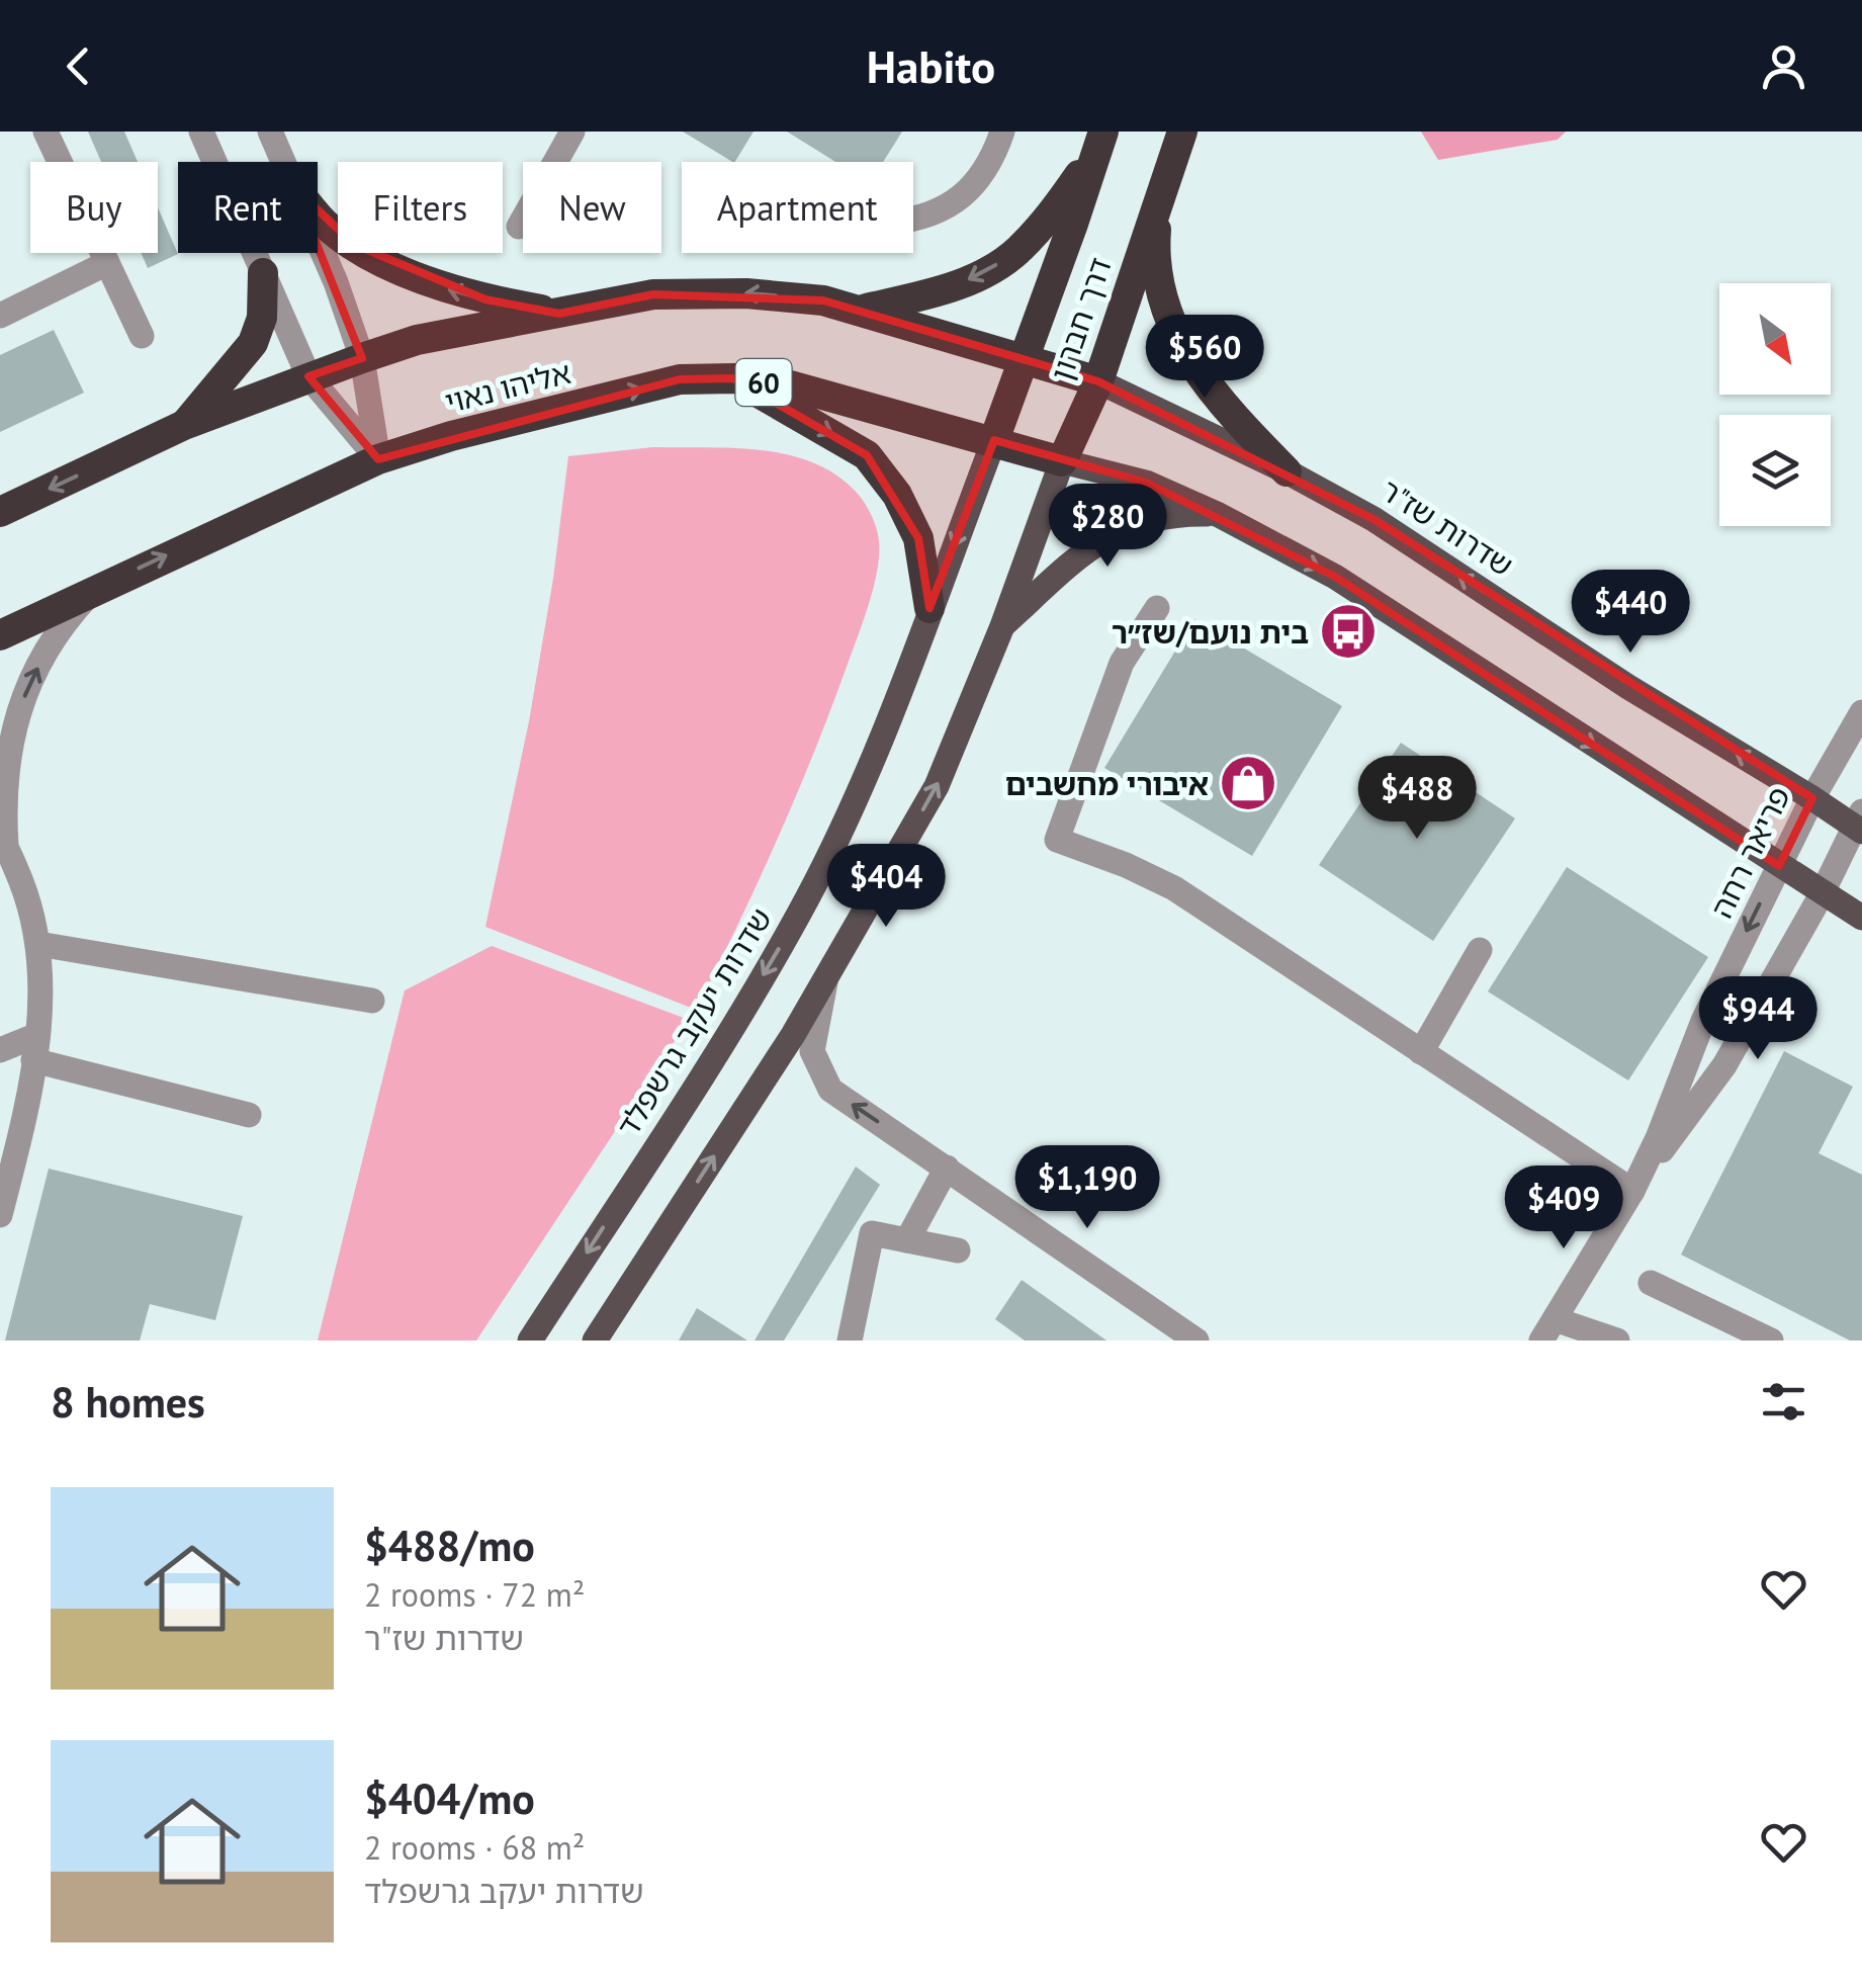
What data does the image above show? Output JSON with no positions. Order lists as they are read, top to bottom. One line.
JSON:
{"streets":{"highway":["דרך חברון","60","אליהו נאוי","שדרות שז\"ר"],"main road":["שדרות יעקב גרשפלד"],"street":["פריאר רחה"]},"crossings":[["דרך חברון","אליהו נאוי"],["דרך חברון","שדרות שז\"ר"],["דרך חברון","שדרות יעקב גרשפלד"],["אליהו נאוי","שדרות שז\"ר"],["אליהו נאוי","שדרות יעקב גרשפלד"],["שדרות שז\"ר","פריאר רחה"]],"one_way":["שדרות שז\"ר"],"places":{"bus stop":["בית נועם/שז״ר"],"shop":["איבורי מחשבים"]},"north":"bottom right","page":{"header":"Habito","chip":["Buy","Rent","Filters","New","Apartment"],"price":["$560","$280","$440","$488","$404","$944","$1,190","$409"],"heading":"8 homes","list":[{"name":"$488/mo","note":"2 rooms · 72 m² · שדרות שז\"ר"},{"name":"$404/mo","note":"2 rooms · 68 m² · שדרות יעקב גרשפלד"}]}}
